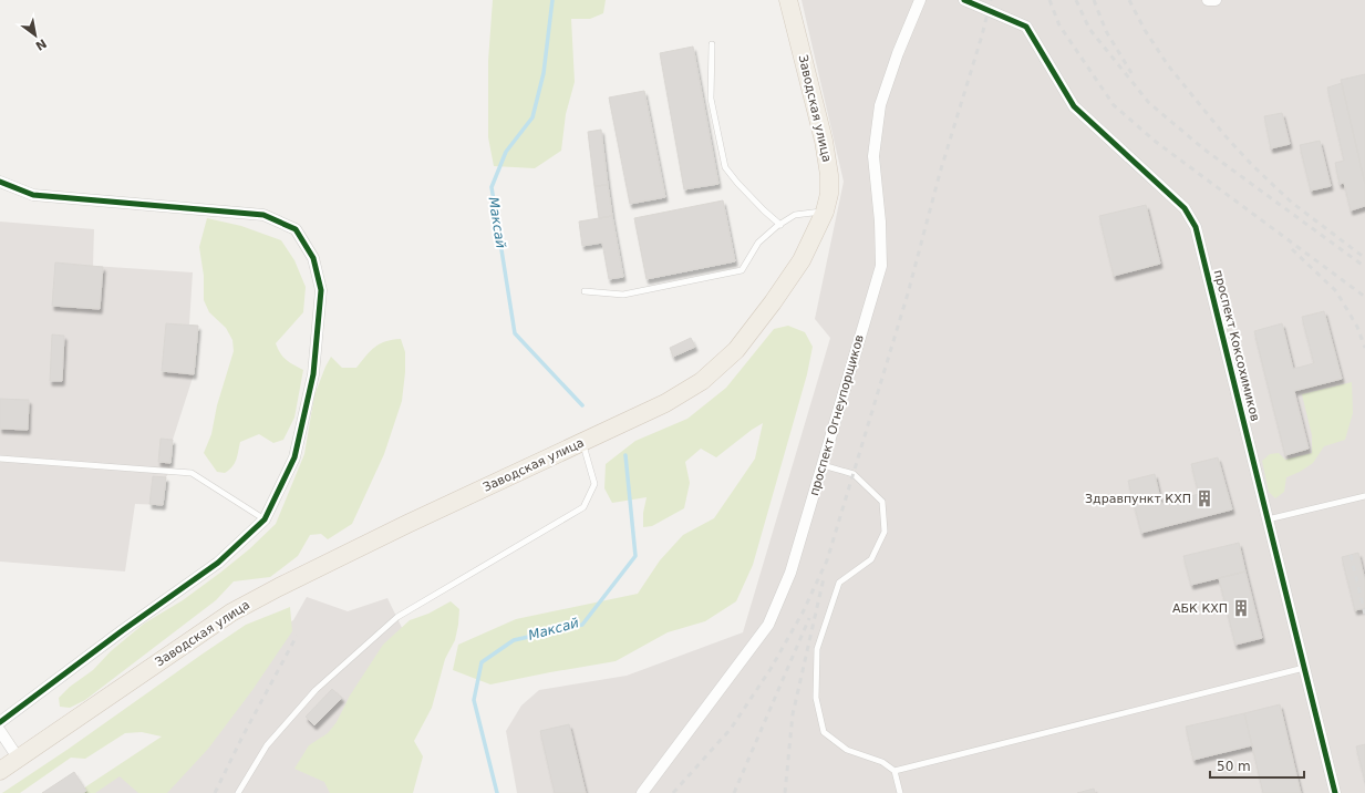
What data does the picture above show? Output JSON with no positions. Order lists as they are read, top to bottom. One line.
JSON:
{"streets":{"main road":["Заводская улица"],"street":["проспект Коксохимиков","проспект Огнеупорщиков"]},"water":["Максай"],"places":{"building":["Здравпункт КХП","АБК КХП"]},"scale_bar":"50 m","north":"bottom right"}
